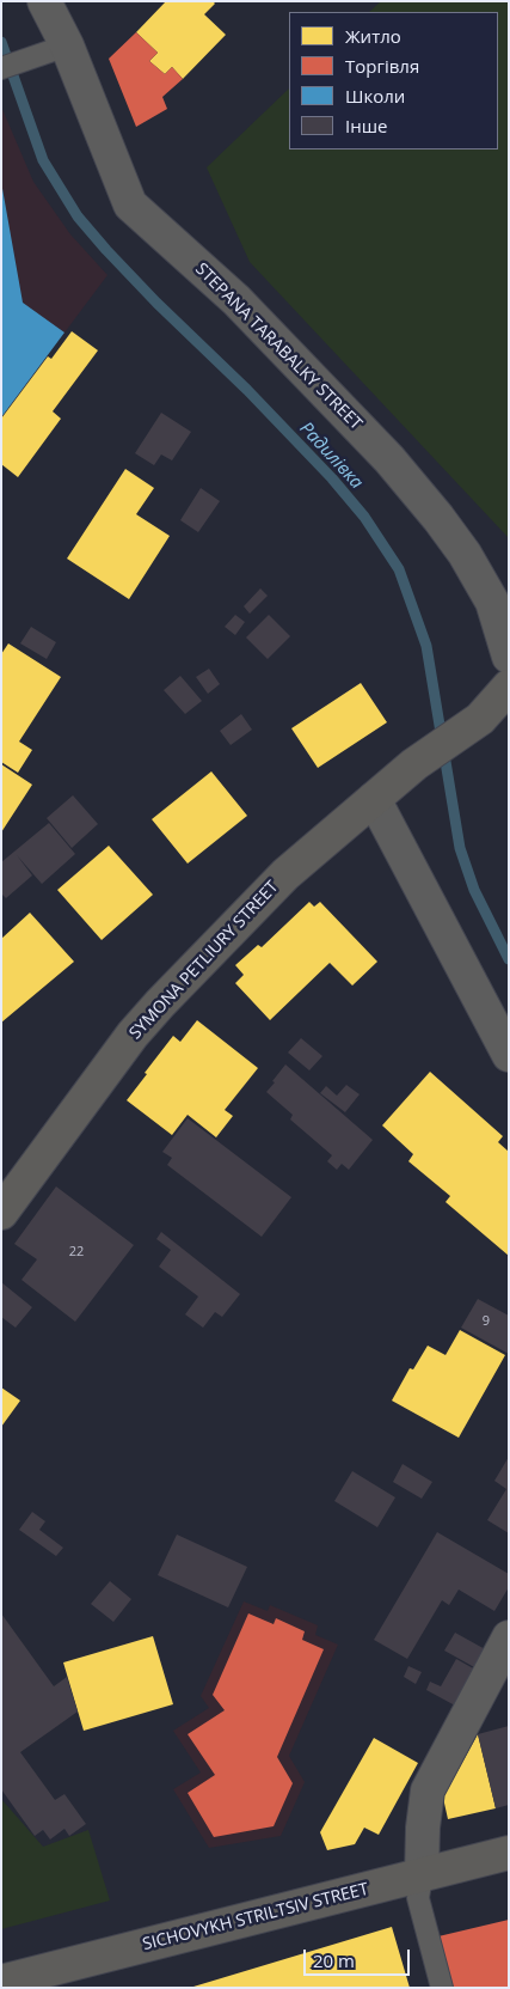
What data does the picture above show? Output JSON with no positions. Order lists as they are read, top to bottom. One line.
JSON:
{"streets":{"street":["STEPANA TARABALKY STREET","SYMONA PETLIURY STREET","SICHOVYKH STRILTSIV STREET"]},"water":["Радилівка"],"house_numbers":["22","9"],"legend":["Житло","Торгівля","Школи","Інше"],"scale_bar":"20 m"}
